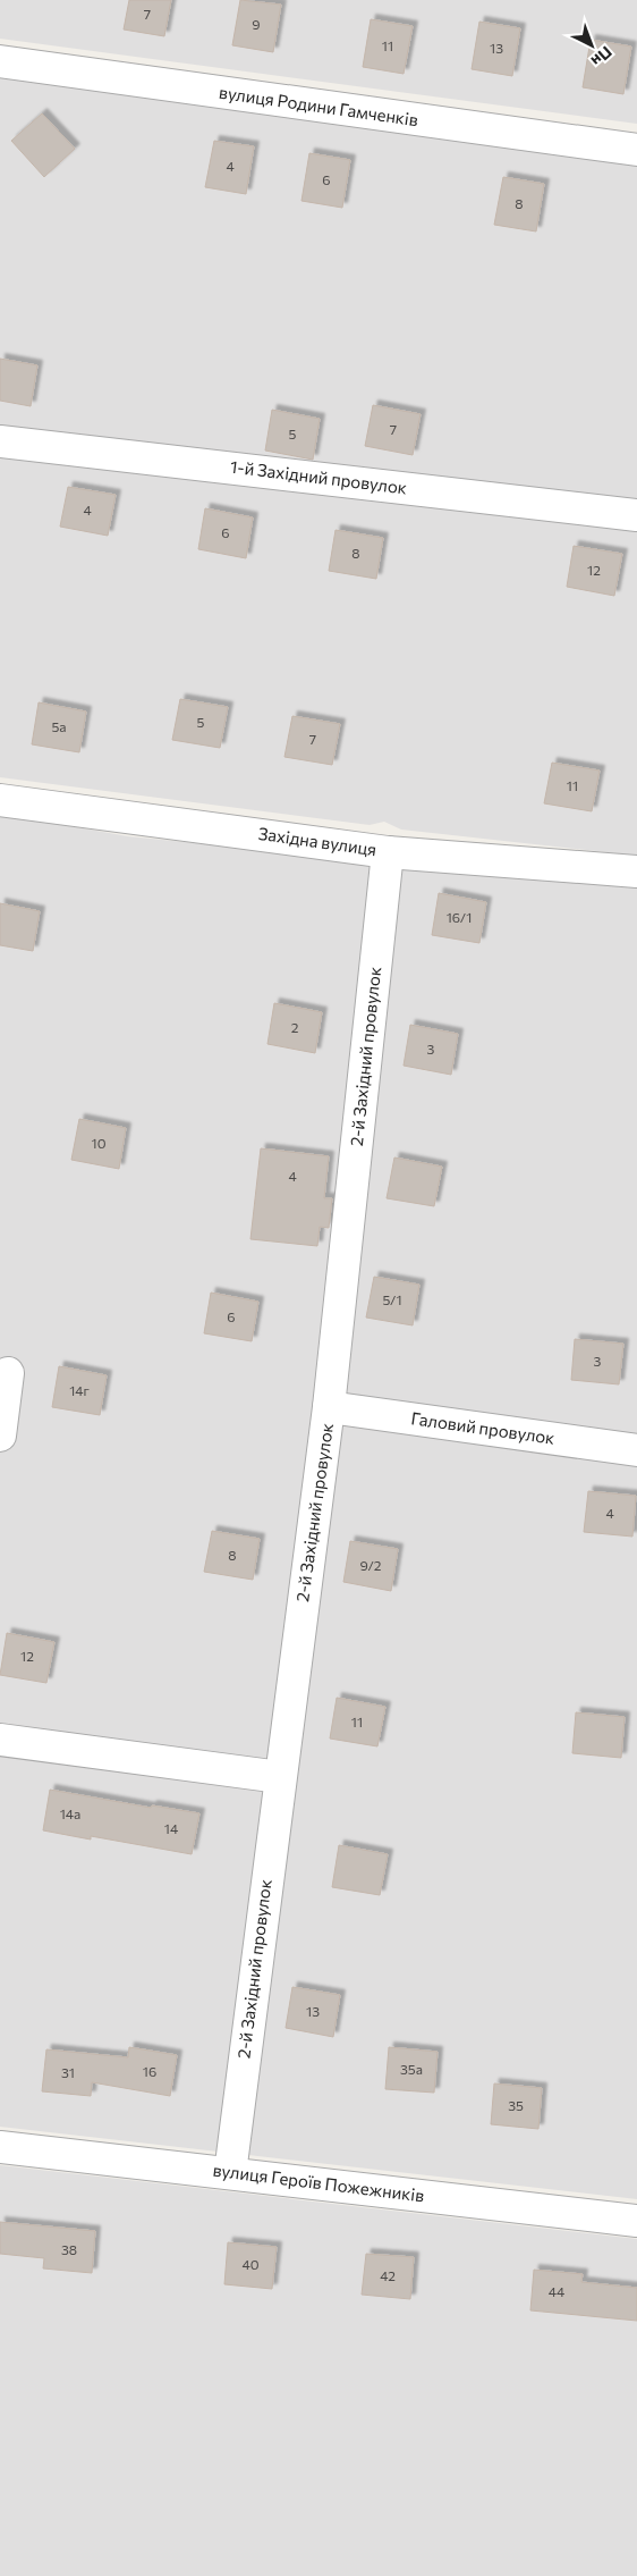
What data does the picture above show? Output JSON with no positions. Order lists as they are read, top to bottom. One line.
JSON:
{"streets":{"street":["вулиця Родини Гамченків","1-й Західний провулок","Західна вулиця","2-й Західний провулок","Галовий провулок","вулиця Героїв Пожежників"]},"crossings":[["Західна вулиця","2-й Західний провулок"],["2-й Західний провулок","Галовий провулок"],["2-й Західний провулок","вулиця Героїв Пожежників"]],"house_numbers":["7","9","11","13","4","6","8","7","5","4","6","8","12","5","5а","7","11","16/1","2","3","10","4","5/1","6","3","14г","4","8","9/2","12","11","14а","14","13","35а","16","31","35","38","40","42","44"],"north":"bottom right"}
